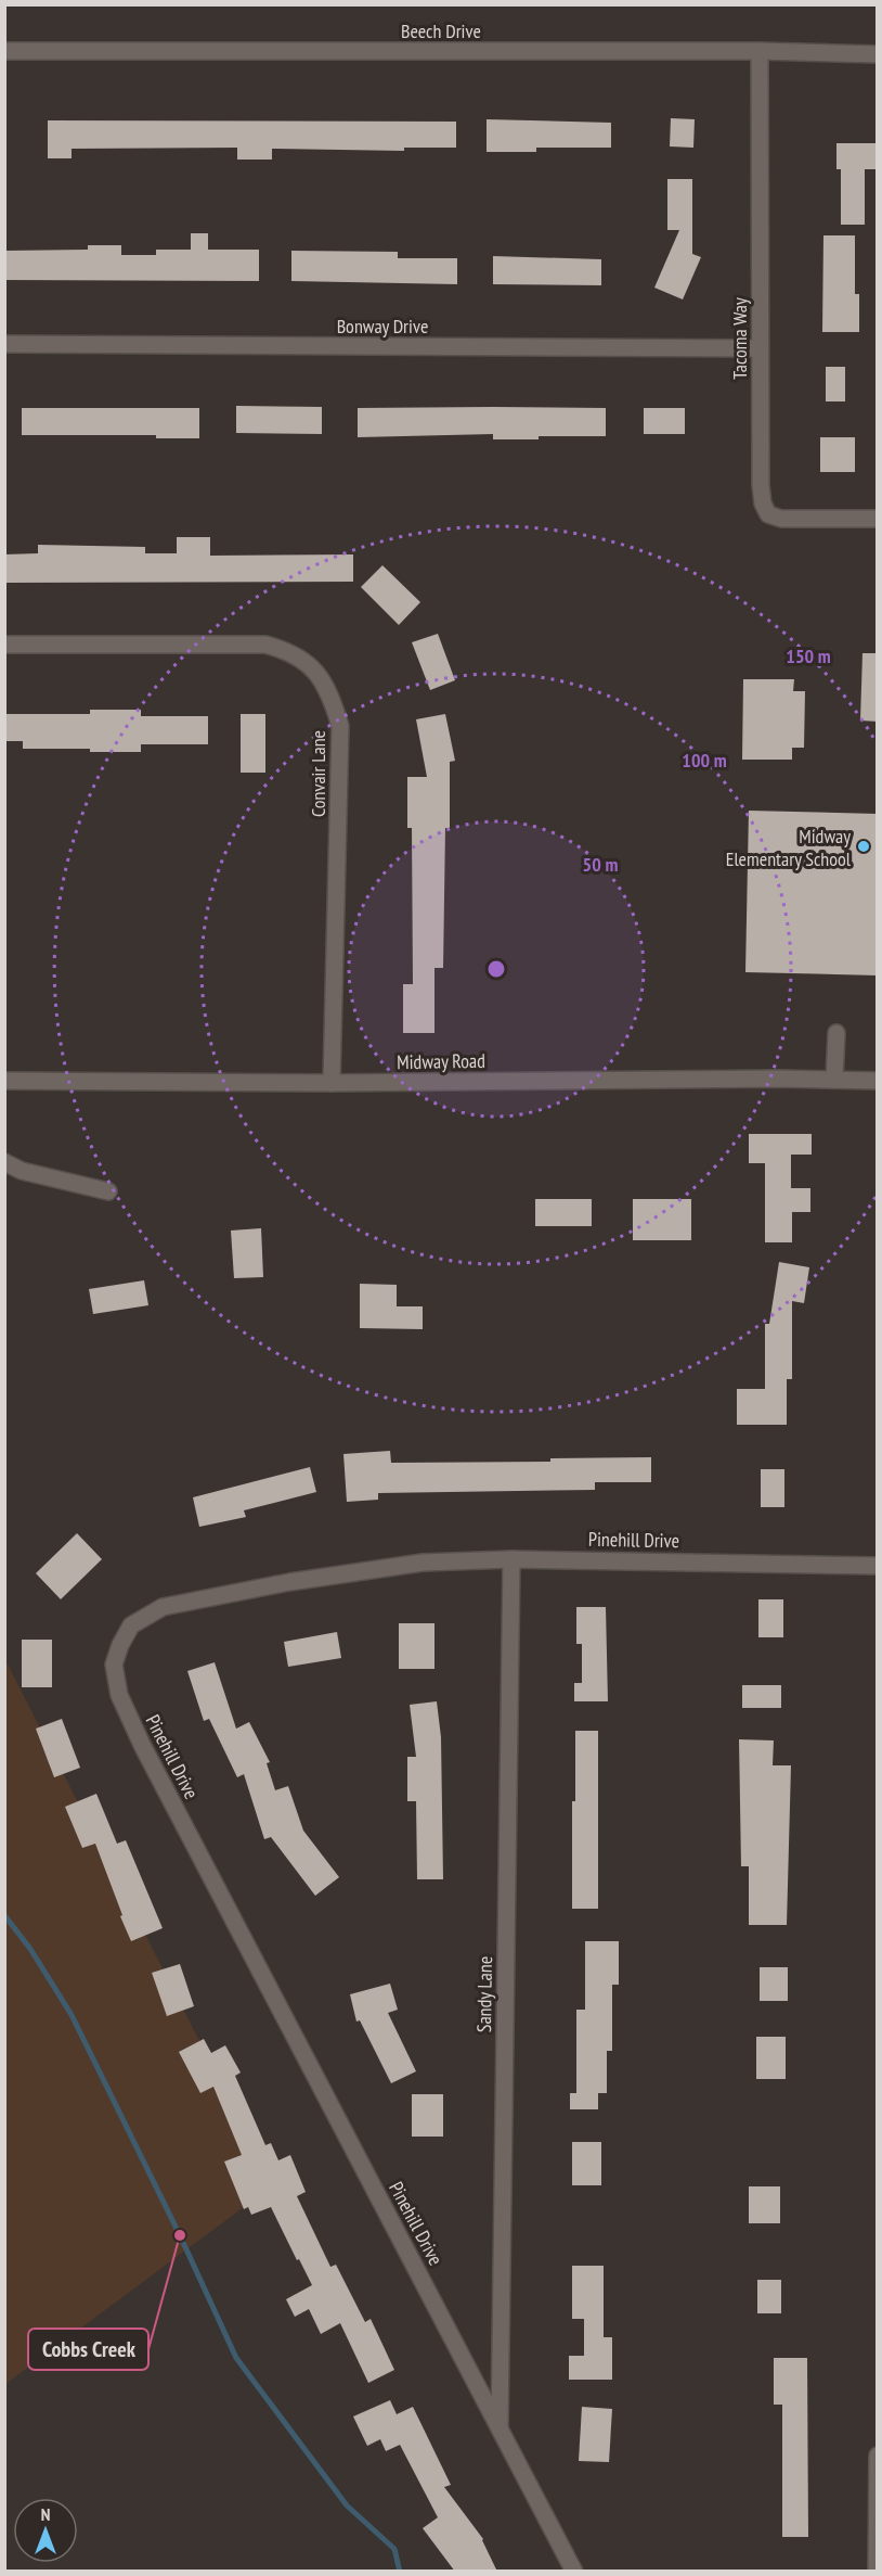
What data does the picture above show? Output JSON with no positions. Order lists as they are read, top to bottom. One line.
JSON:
{"streets":{"street":["Beech Drive","Bonway Drive","Tacoma Way","Convair Lane","Midway Road","Pinehill Drive","Sandy Lane"]},"crossings":[["Beech Drive","Tacoma Way"],["Bonway Drive","Tacoma Way"],["Convair Lane","Midway Road"],["Pinehill Drive","Sandy Lane"]],"places":["Midway Elementary School","Cobbs Creek"],"north":"top","rings":["150 m","100 m","50 m"]}
